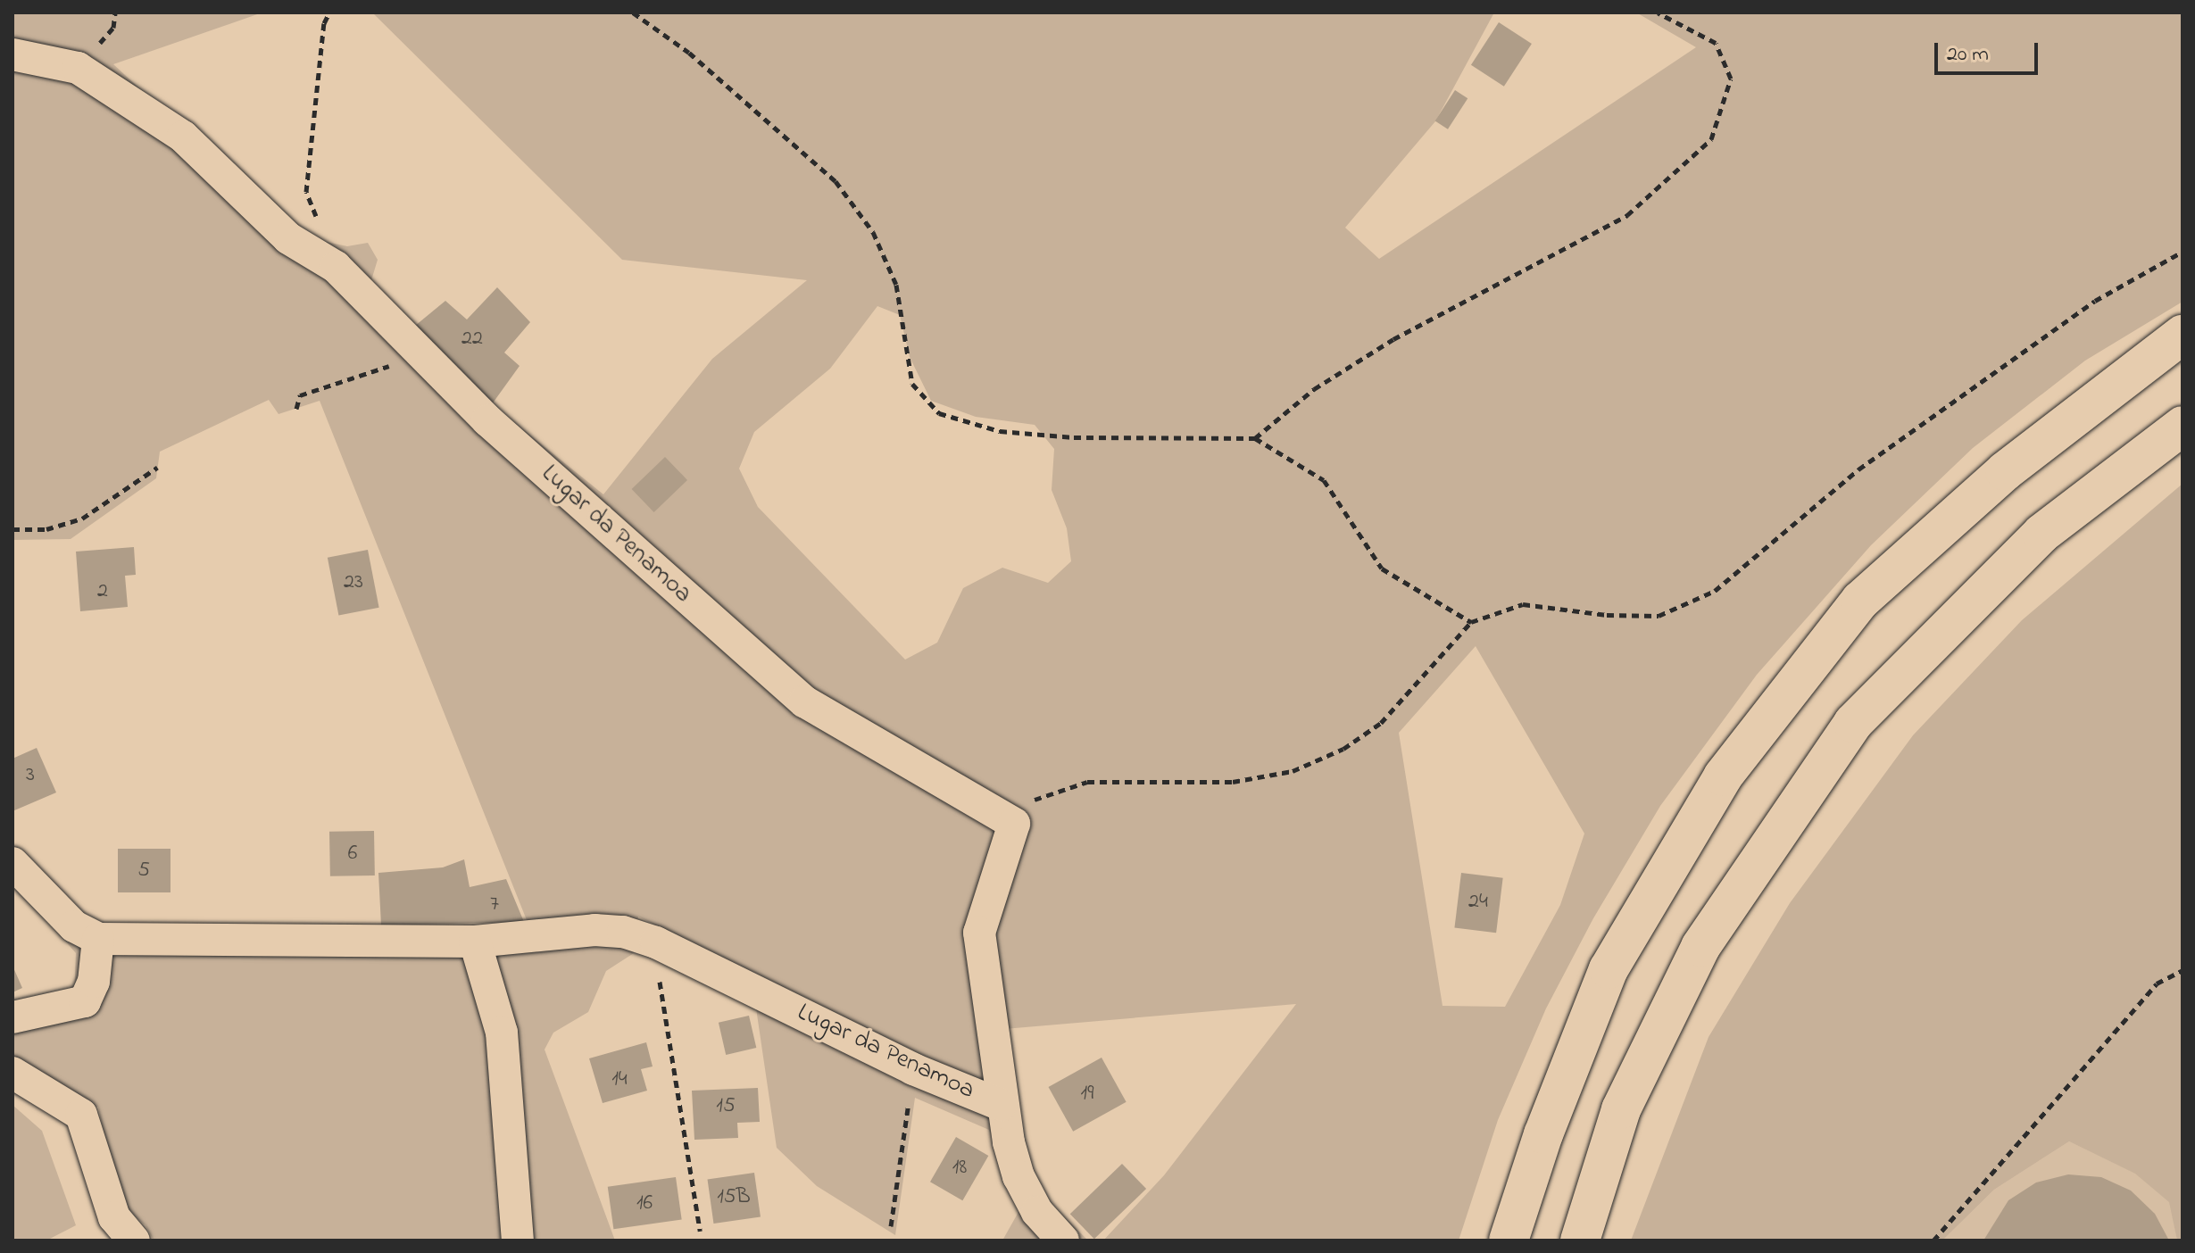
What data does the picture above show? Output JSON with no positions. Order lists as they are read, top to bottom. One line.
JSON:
{"streets":{"street":["Lugar da Penamoa"]},"house_numbers":["22","23","2","3","6","5","24","7","14","19","15","18","15B","16"],"scale_bar":"20 m"}
